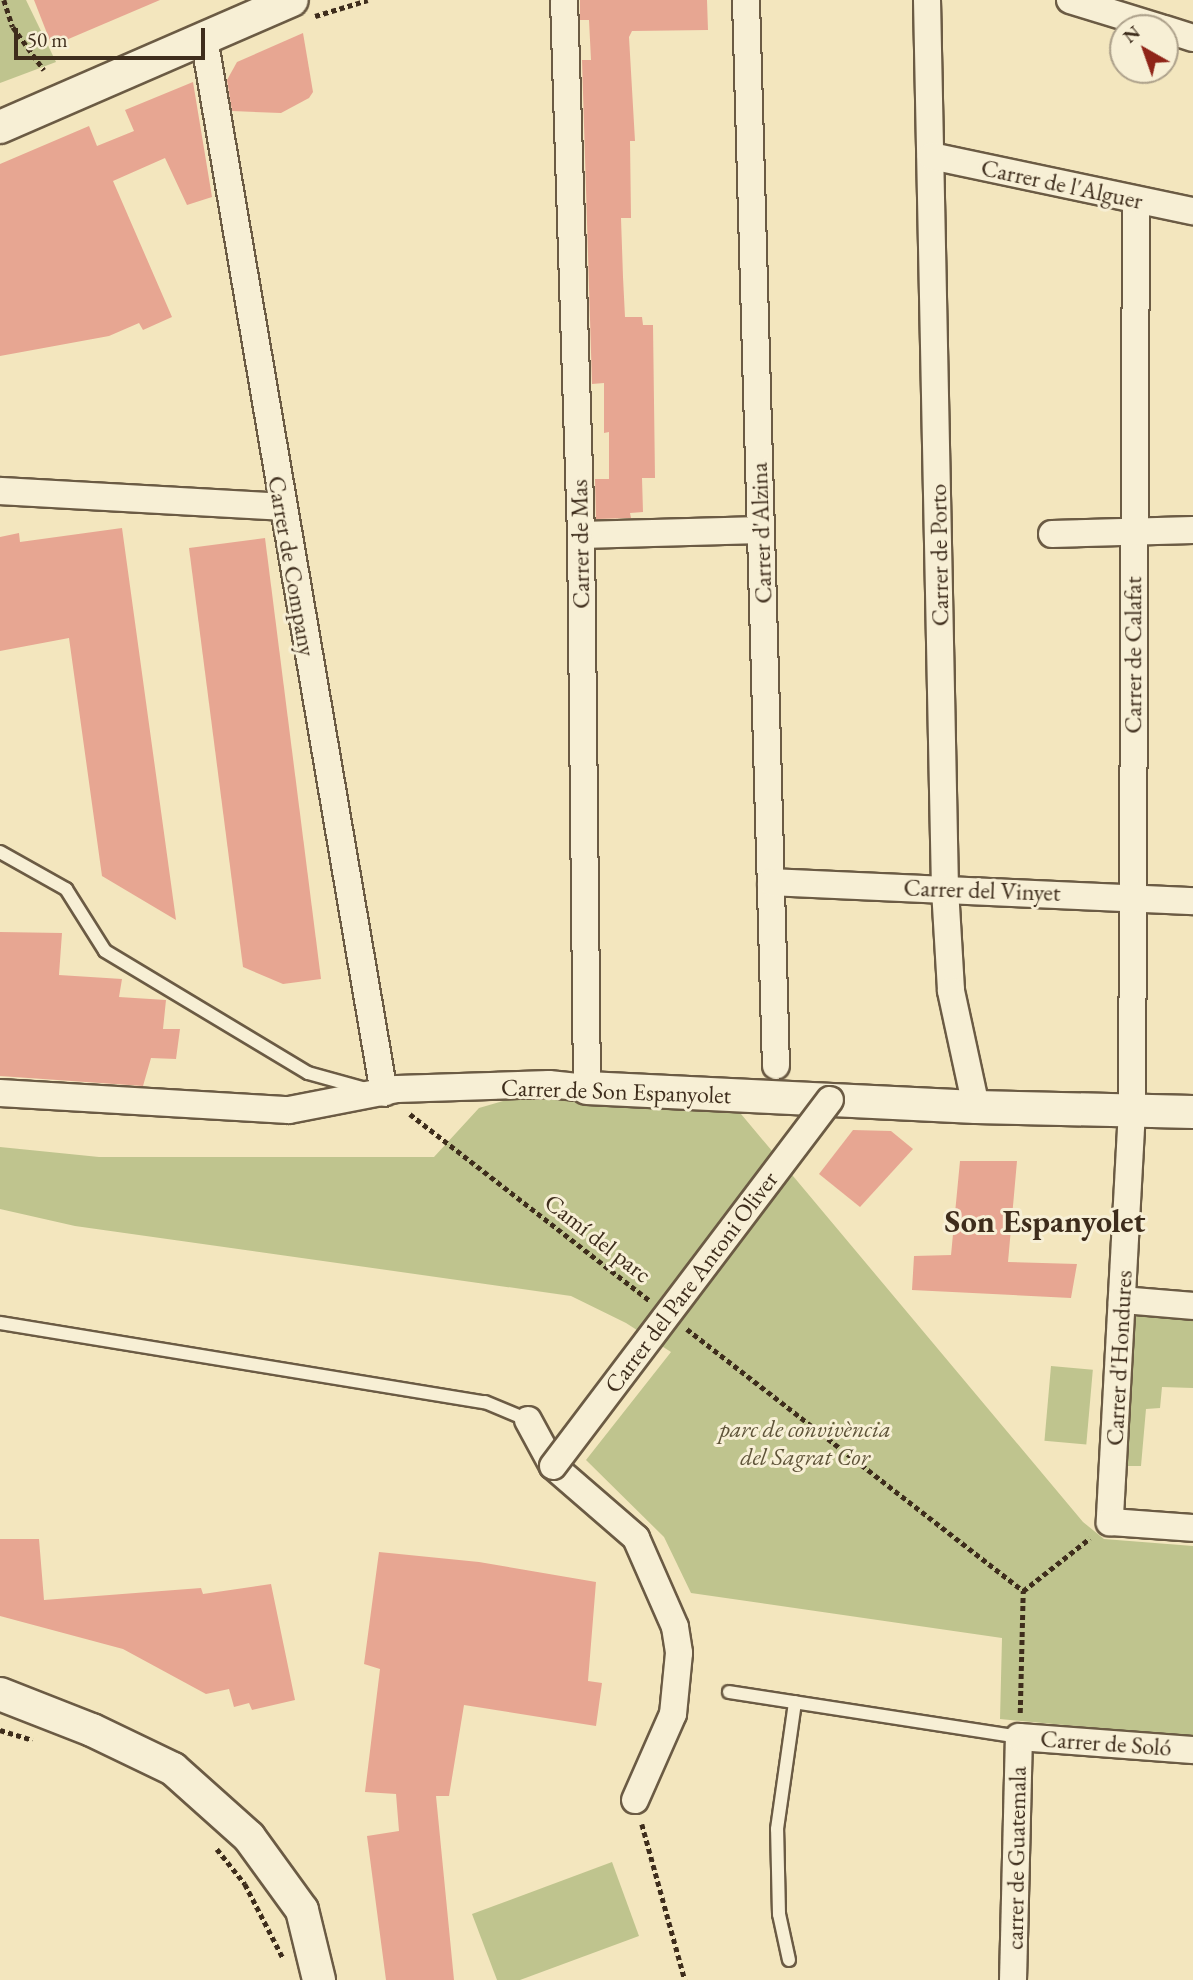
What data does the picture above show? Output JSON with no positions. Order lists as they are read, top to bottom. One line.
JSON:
{"streets":{"street":["Carrer de l'Alguer","Carrer d'Alzina","Carrer de Mas","Carrer de Porto","Carrer de Company","Carrer de Calafat","Carrer del Vinyet","Carrer de Son Espanyolet","Carrer del Pare Antoni Oliver","Carrer d'Hondures","Carrer de Soló","carrer de Guatemala"],"path":["Camí del parc"]},"crossings":[["Carrer de l'Alguer","Carrer de Porto"],["Carrer de l'Alguer","Carrer de Calafat"],["Carrer d'Alzina","Carrer del Vinyet"],["Carrer de Mas","Carrer de Son Espanyolet"],["Carrer de Porto","Carrer del Vinyet"],["Carrer de Porto","Carrer de Son Espanyolet"],["Carrer de Company","Carrer de Son Espanyolet"],["Carrer de Company","Camí del parc"],["Carrer de Calafat","Carrer del Vinyet"],["Carrer de Calafat","Carrer de Son Espanyolet"],["Carrer de Calafat","Carrer d'Hondures"],["Carrer de Son Espanyolet","Camí del parc"],["Carrer de Son Espanyolet","Carrer del Pare Antoni Oliver"],["Carrer de Son Espanyolet","Carrer d'Hondures"],["Carrer de Soló","carrer de Guatemala"]],"districts":["Son Espanyolet"],"parks":["parc de convivència del Sagrat Cor"],"scale_bar":"50 m","north":"top left"}
